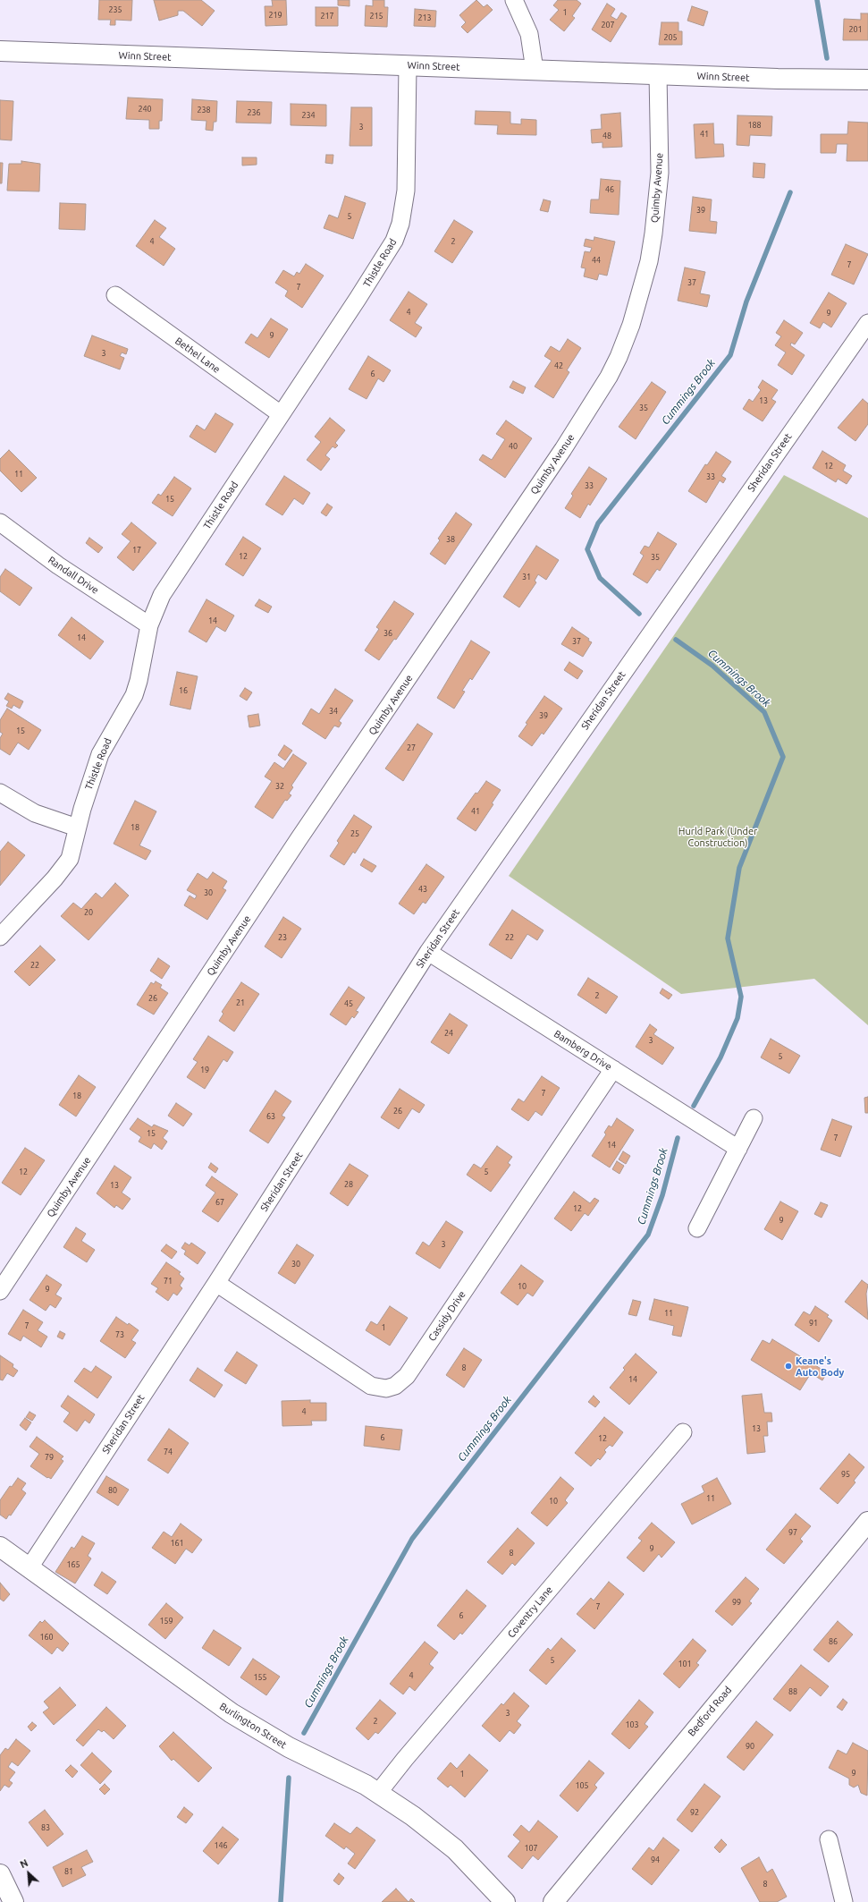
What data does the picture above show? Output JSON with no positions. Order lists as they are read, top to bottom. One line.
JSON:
{"streets":{"street":["Winn Street","Quimby Avenue","Thistle Road","Bethel Lane","Sheridan Street","Randall Drive","Bamberg Drive","Cassidy Drive","Coventry Lane","Bedford Road","Burlington Street"]},"crossings":[["Winn Street","Quimby Avenue"],["Winn Street","Thistle Road"],["Thistle Road","Bethel Lane"],["Thistle Road","Randall Drive"],["Sheridan Street","Bamberg Drive"],["Sheridan Street","Cassidy Drive"],["Sheridan Street","Burlington Street"],["Bamberg Drive","Cassidy Drive"],["Coventry Lane","Burlington Street"]],"water":["Cummings Brook"],"parks":["Hurld Park (Under Construction)"],"places":["Keane's Auto Body"],"house_numbers":["235","1","219","217","215","213","207","201","205","240","238","236","234","188","3","41","48","46","39","5","4","2","44","7","37","7","4","9","9","3","42","6","13","35","40","12","11","33","33","15","38","17","12","35","31","14","36","14","37","16","34","39","15","27","32","41","18","25","43","30","20","23","22","22","2","26","21","45","24","3","5","19","7","18","26","63","15","7","14","12","5","28","13","67","12","9","3","30","71","10","9","11","91","7","1","73","8","14","4","13","6","12","74","79","95","80","11","10","97","161","9","8","165","99","7","6","159","160","86","5","101","4","155","88","3","2","103","90","9","1","105","92","83","146","107","94","81","8"],"north":"top left"}
